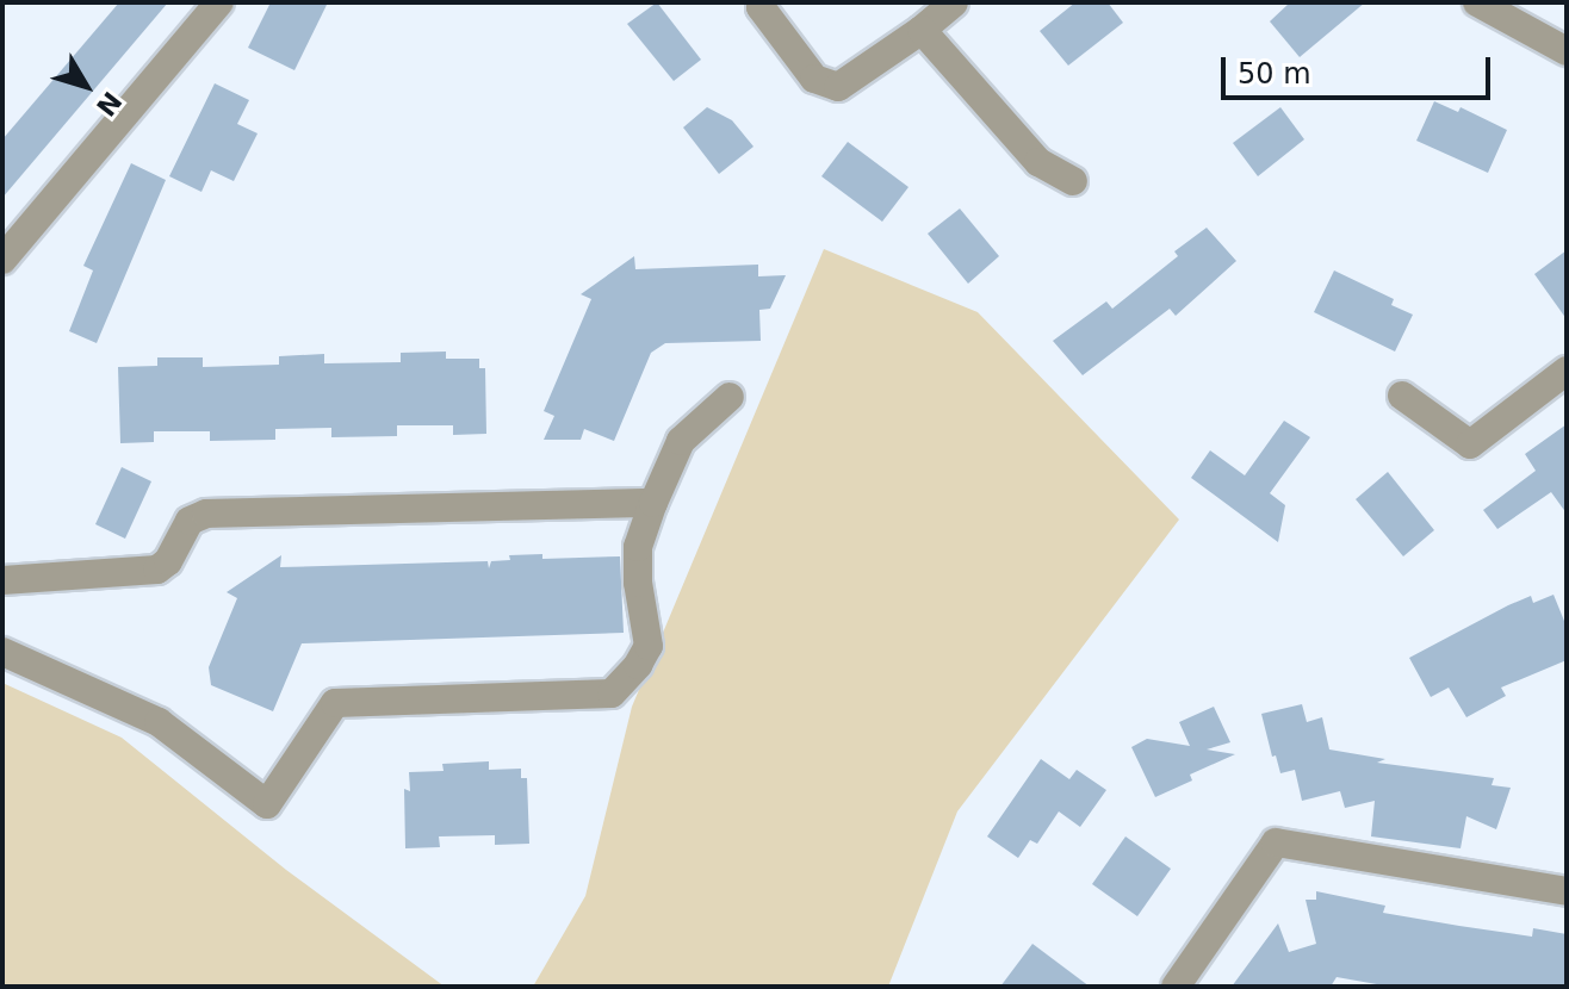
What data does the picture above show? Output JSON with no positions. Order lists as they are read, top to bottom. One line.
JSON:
{"scale_bar":"50 m","north":"bottom right"}
